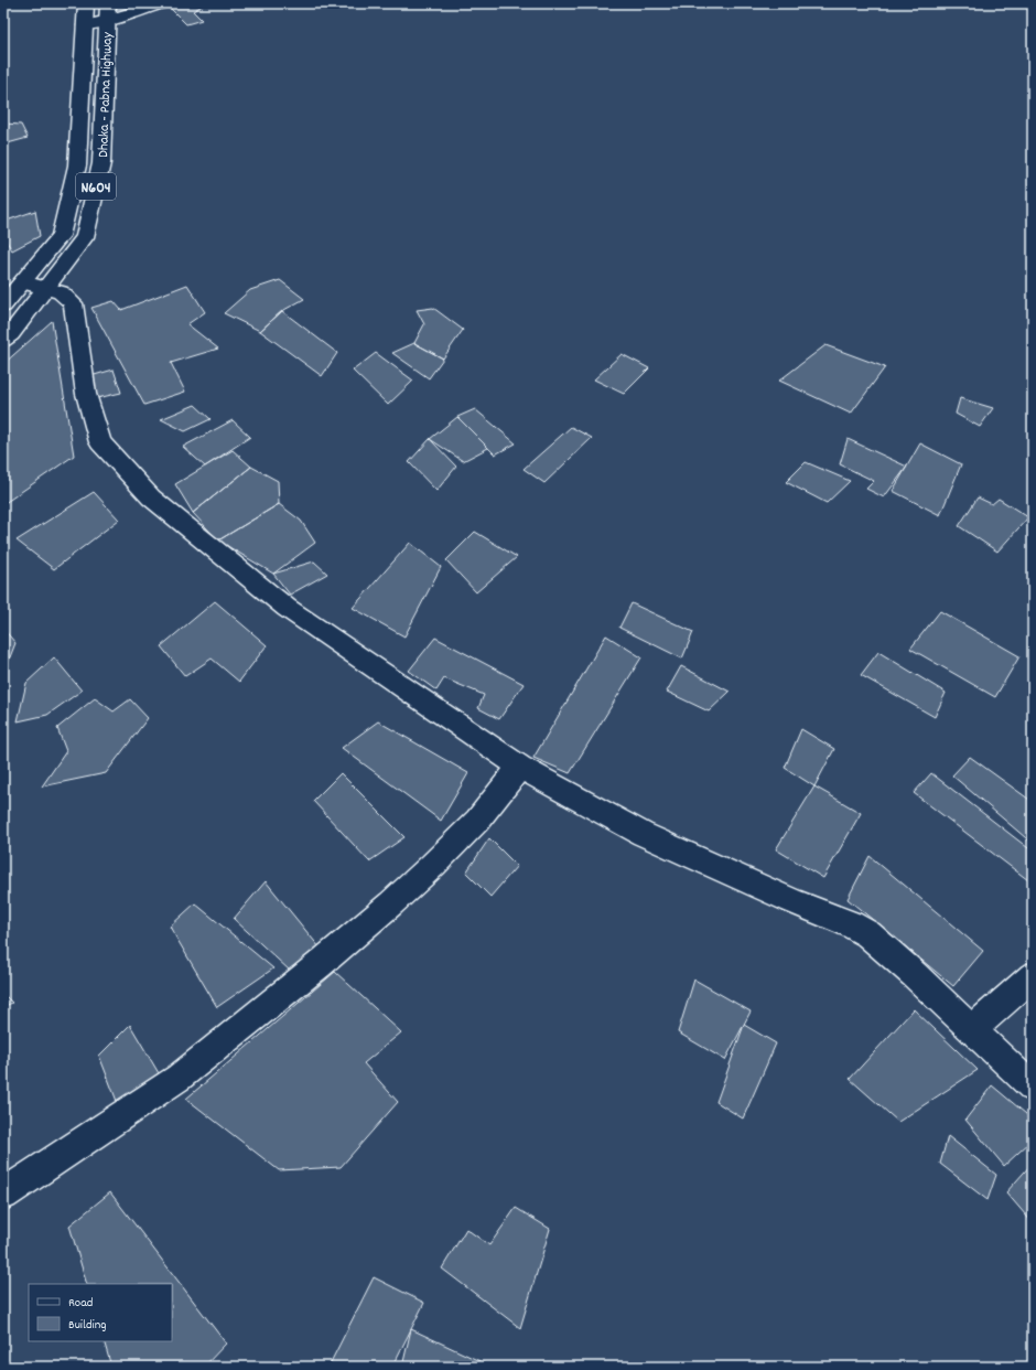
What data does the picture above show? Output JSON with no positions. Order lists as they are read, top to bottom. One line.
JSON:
{"streets":{"main road":["Dhaka - Pabna Highway","N604"]},"legend":["Road","Building"]}
